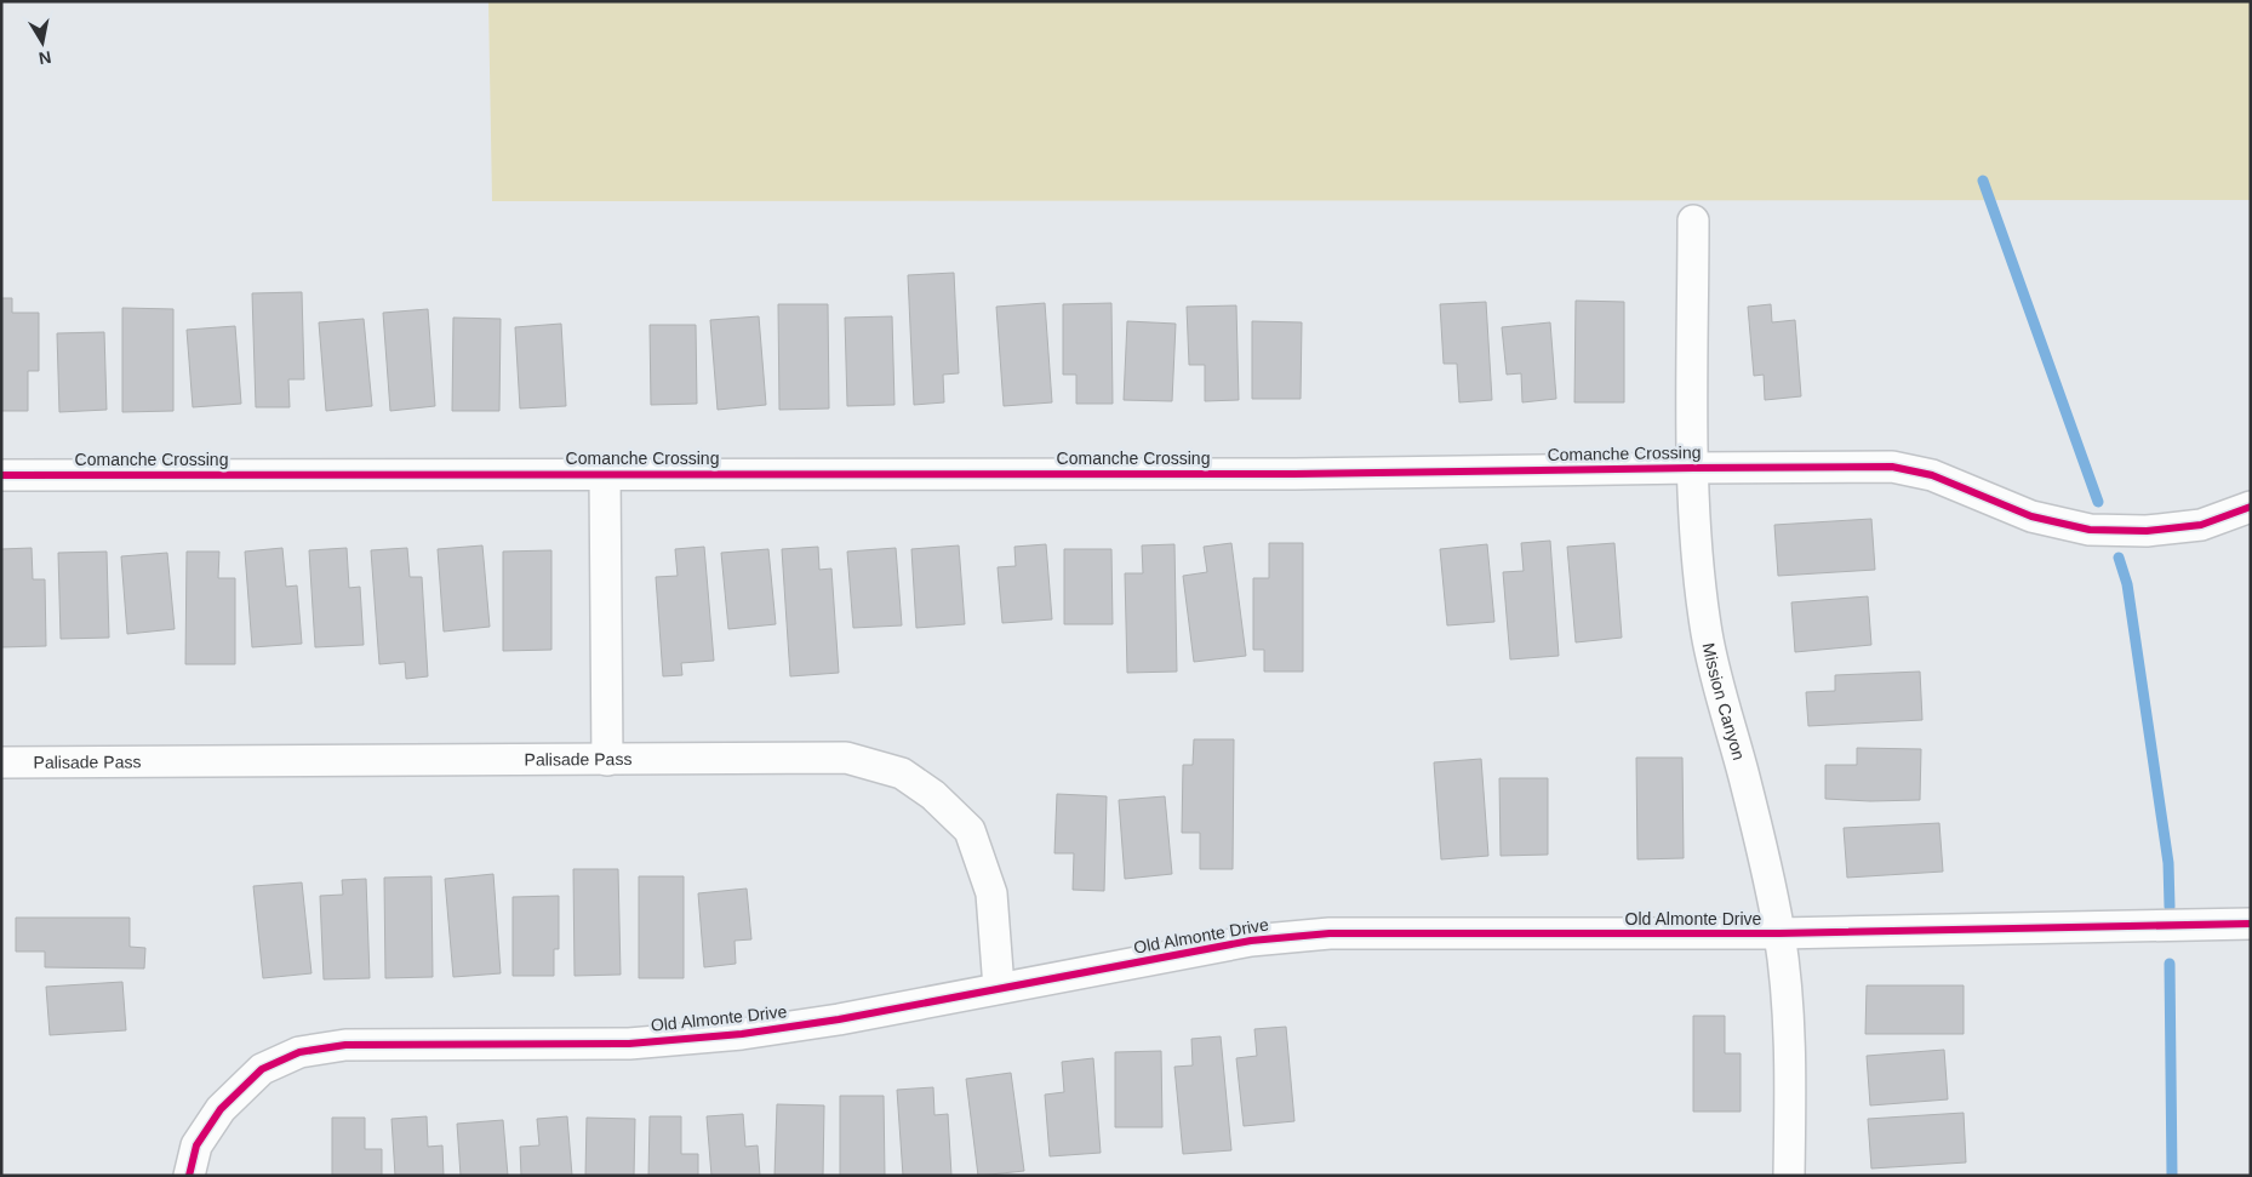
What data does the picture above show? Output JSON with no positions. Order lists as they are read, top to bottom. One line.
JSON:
{"streets":{"street":["Comanche Crossing","Mission Canyon","Palisade Pass","Old Almonte Drive"]},"crossings":[["Comanche Crossing","Mission Canyon"],["Mission Canyon","Old Almonte Drive"],["Palisade Pass","Old Almonte Drive"]],"north":"bottom"}
